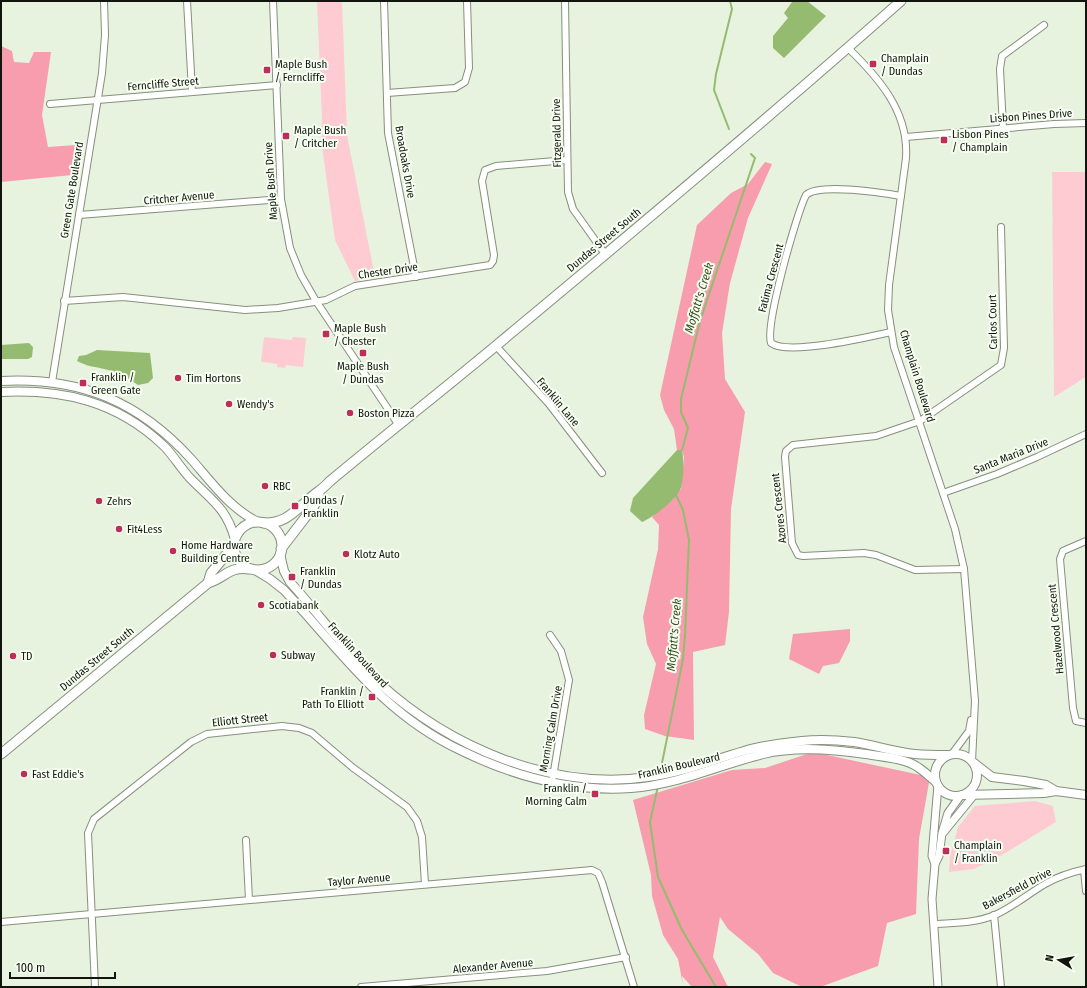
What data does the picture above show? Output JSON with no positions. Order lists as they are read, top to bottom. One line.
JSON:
{"streets":{"main road":["Dundas Street South","Franklin Boulevard"],"street":["Ferncliffe Street","Lisbon Pines Drive","Fitzgerald Drive","Broadoaks Drive","Maple Bush Drive","Green Gate Boulevard","Critcher Avenue","Chester Drive","Fatima Crescent","Carlos Court","Champlain Boulevard","Franklin Lane","Santa Maria Drive","Azores Crescent","Hazelwood Crescent","Elliott Street","Morning Calm Drive","Taylor Avenue","Bakersfield Drive","Alexander Avenue"]},"crossings":[["Ferncliffe Street","Maple Bush Drive"],["Ferncliffe Street","Green Gate Boulevard"],["Lisbon Pines Drive","Champlain Boulevard"],["Fitzgerald Drive","Dundas Street South"],["Fitzgerald Drive","Chester Drive"],["Broadoaks Drive","Chester Drive"],["Maple Bush Drive","Critcher Avenue"],["Maple Bush Drive","Dundas Street South"],["Maple Bush Drive","Chester Drive"],["Green Gate Boulevard","Critcher Avenue"],["Green Gate Boulevard","Chester Drive"],["Dundas Street South","Champlain Boulevard"],["Dundas Street South","Franklin Lane"],["Dundas Street South","Franklin Boulevard"],["Fatima Crescent","Champlain Boulevard"],["Carlos Court","Champlain Boulevard"],["Carlos Court","Azores Crescent"],["Champlain Boulevard","Santa Maria Drive"],["Champlain Boulevard","Azores Crescent"],["Champlain Boulevard","Franklin Boulevard"],["Franklin Boulevard","Morning Calm Drive"],["Elliott Street","Taylor Avenue"],["Taylor Avenue","Alexander Avenue"]],"water":["Moffatt's Creek"],"places":{"transit":["Champlain / Dundas","Maple Bush / Ferncliffe","Maple Bush / Critcher","Lisbon Pines / Champlain","Maple Bush / Chester","Maple Bush / Dundas","Franklin / Green Gate","Dundas / Franklin","Franklin / Dundas","Franklin / Path To Elliott","Franklin / Morning Calm","Champlain / Franklin"],"other":["Tim Hortons","Wendy's","Boston Pizza","RBC","Zehrs","Fit4Less","Home Hardware Building Centre","Klotz Auto","Scotiabank","Subway","TD","Fast Eddie's"]},"scale_bar":"100 m","north":"left"}
